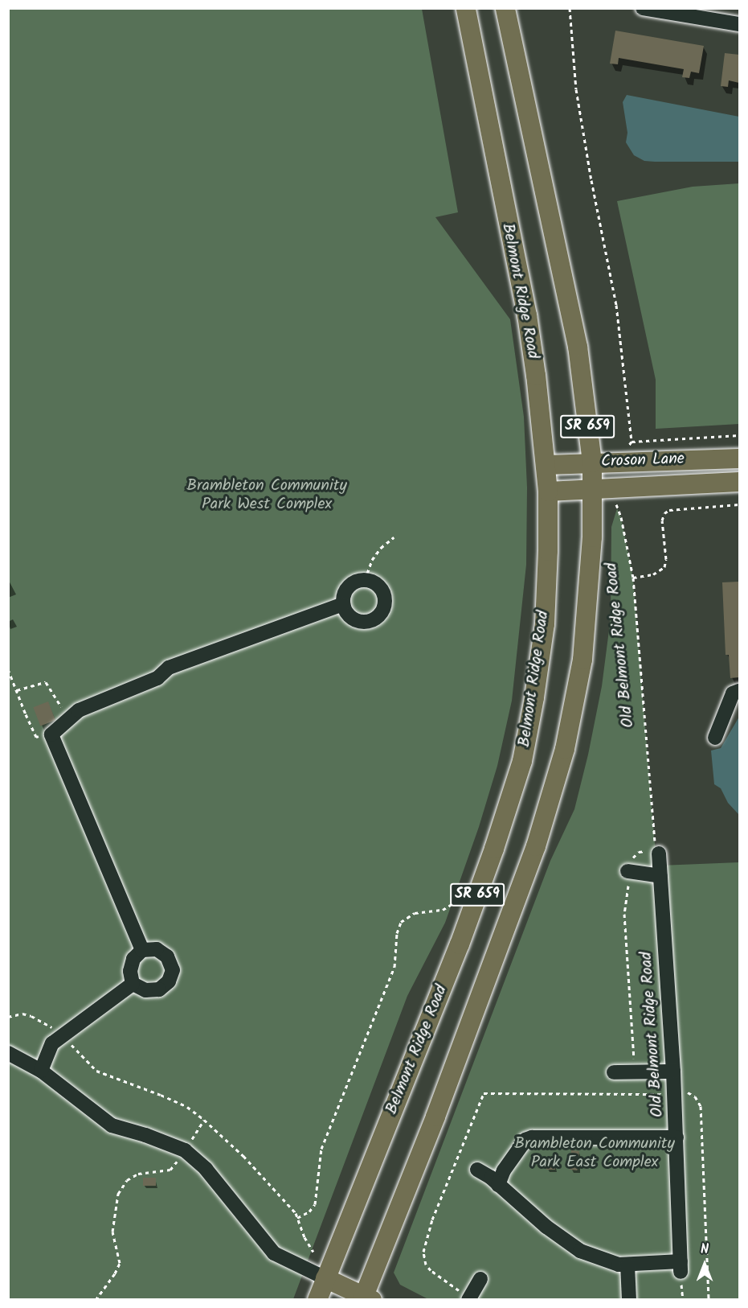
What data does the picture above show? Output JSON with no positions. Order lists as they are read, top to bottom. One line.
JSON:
{"streets":{"main road":["Belmont Ridge Road","SR 659","Croson Lane"],"street":["Old Belmont Ridge Road"]},"crossings":[["Belmont Ridge Road","SR 659"],["Belmont Ridge Road","Croson Lane"],["SR 659","Croson Lane"],["Croson Lane","Old Belmont Ridge Road"]],"parks":["Brambleton Community Park West Complex","Brambleton Community Park East Complex"],"north":"top"}
